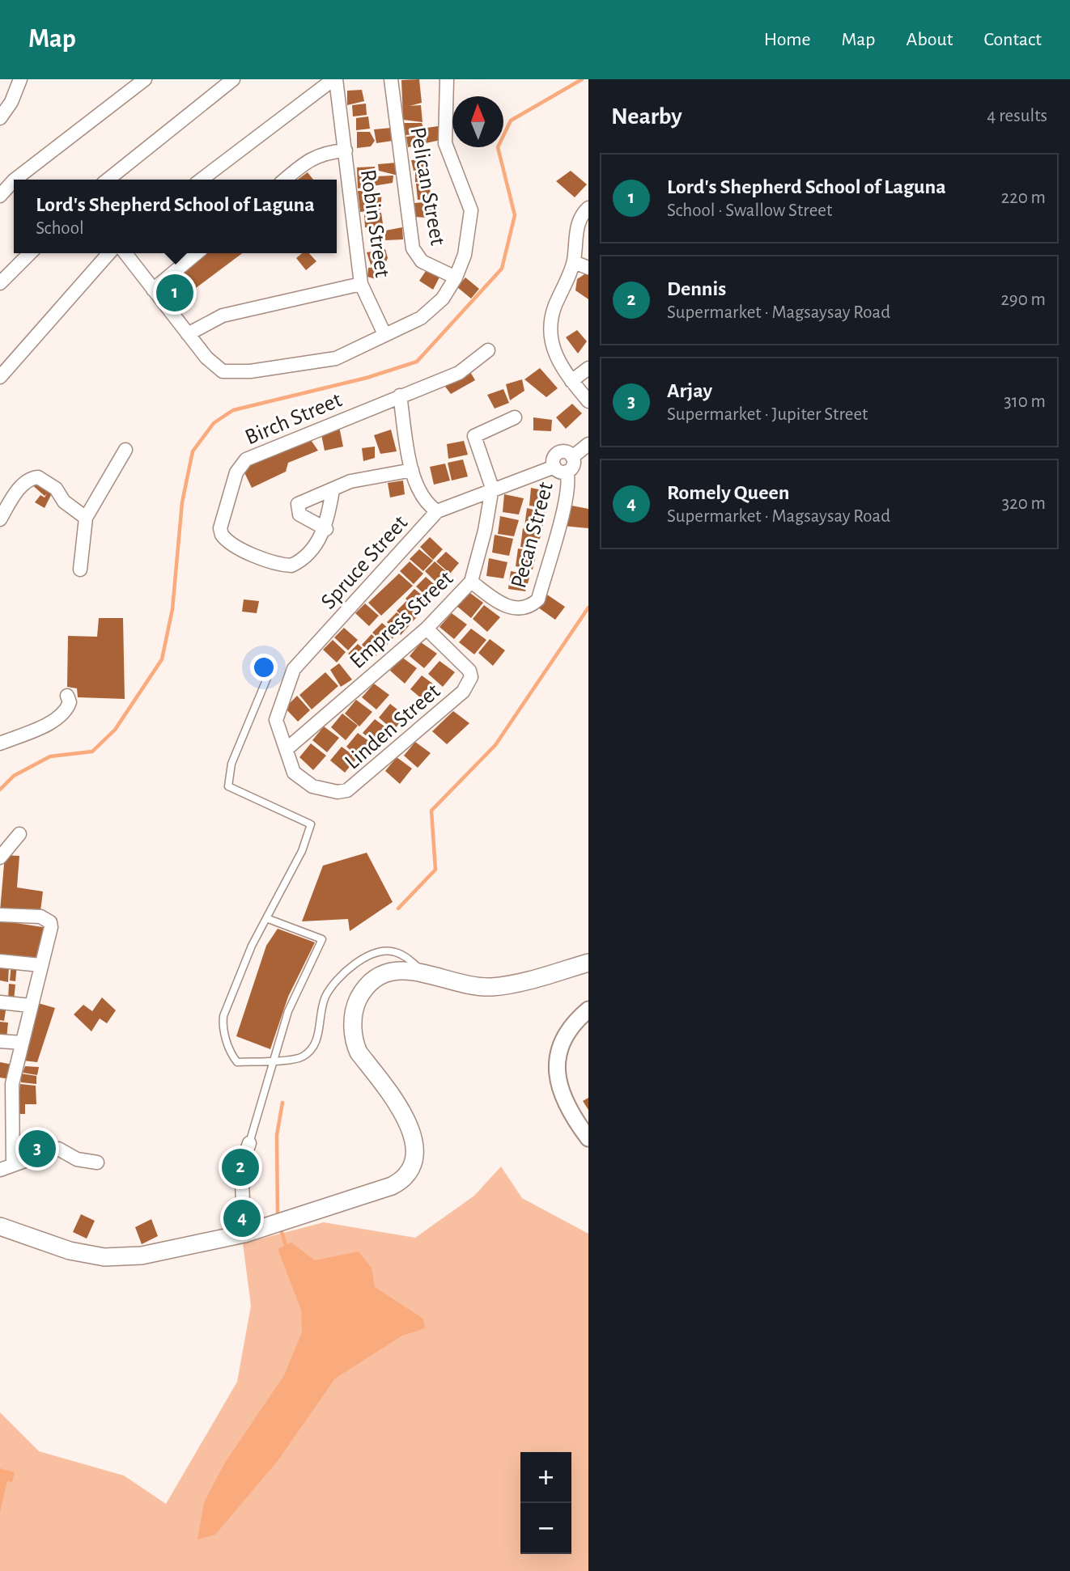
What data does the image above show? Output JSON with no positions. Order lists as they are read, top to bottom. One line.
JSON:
{"streets":{"street":["Pelican Street","Robin Street","Birch Street","Pecan Street","Spruce Street","Empress Street","Linden Street"]},"crossings":[["Pecan Street","Spruce Street"],["Pecan Street","Empress Street"],["Spruce Street","Empress Street"],["Spruce Street","Linden Street"],["Empress Street","Linden Street"]],"north":"top","page":{"header":"Map","nav":["Home","Map","About","Contact"],"heading":["Nearby","4 results"],"list":[{"mark":"1","name":"Lord's Shepherd School of Laguna","note":"School · Swallow Street","value":"220 m"},{"mark":"2","name":"Dennis","note":"Supermarket · Magsaysay Road","value":"290 m"},{"mark":"3","name":"Arjay","note":"Supermarket · Jupiter Street","value":"310 m"},{"mark":"4","name":"Romely Queen","note":"Supermarket · Magsaysay Road","value":"320 m"}],"popup":["Lord's Shepherd School of Laguna","School"],"pins":["1","3","2","4"],"map_buttons":["+","−"]}}
